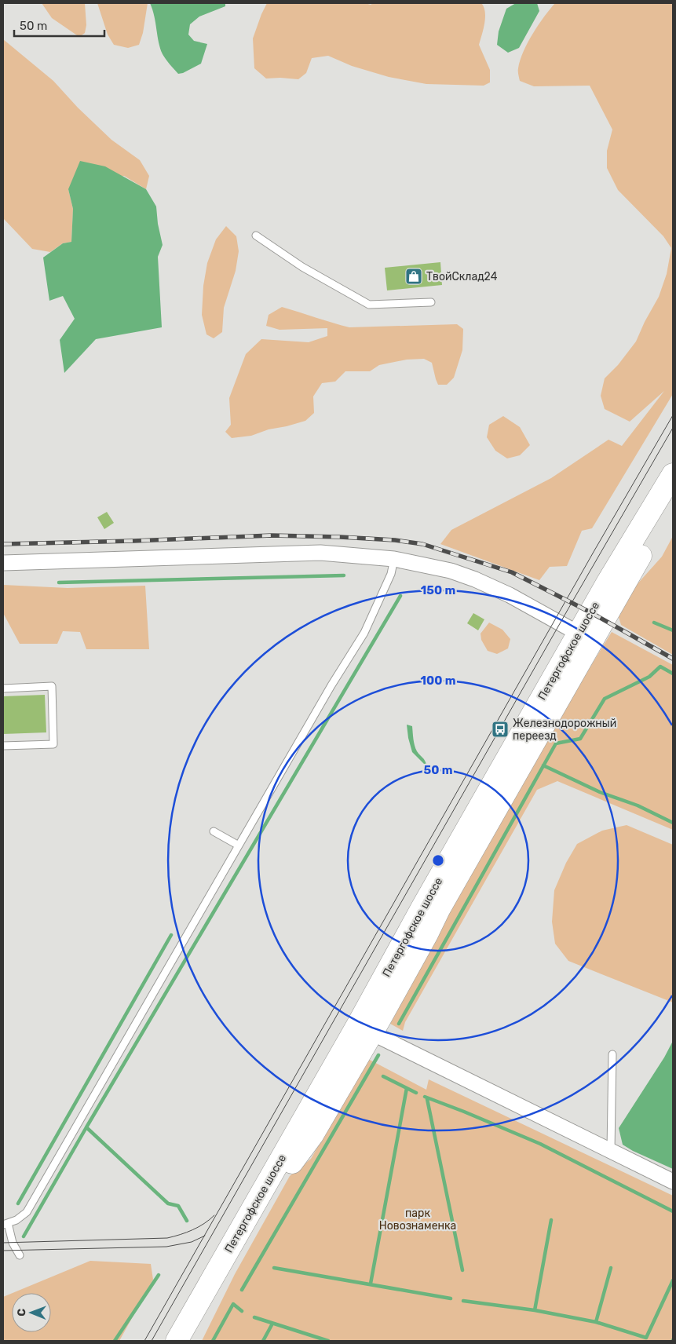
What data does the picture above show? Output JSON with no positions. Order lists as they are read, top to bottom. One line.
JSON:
{"streets":{"main road":["Петергофское шоссе"]},"parks":["парк Новознаменка"],"places":{"shop":["ТвойСклад24"],"bus stop":["Железнодорожный переезд"]},"scale_bar":"50 m","north":"left","rings":["150 m","100 m","50 m"]}
